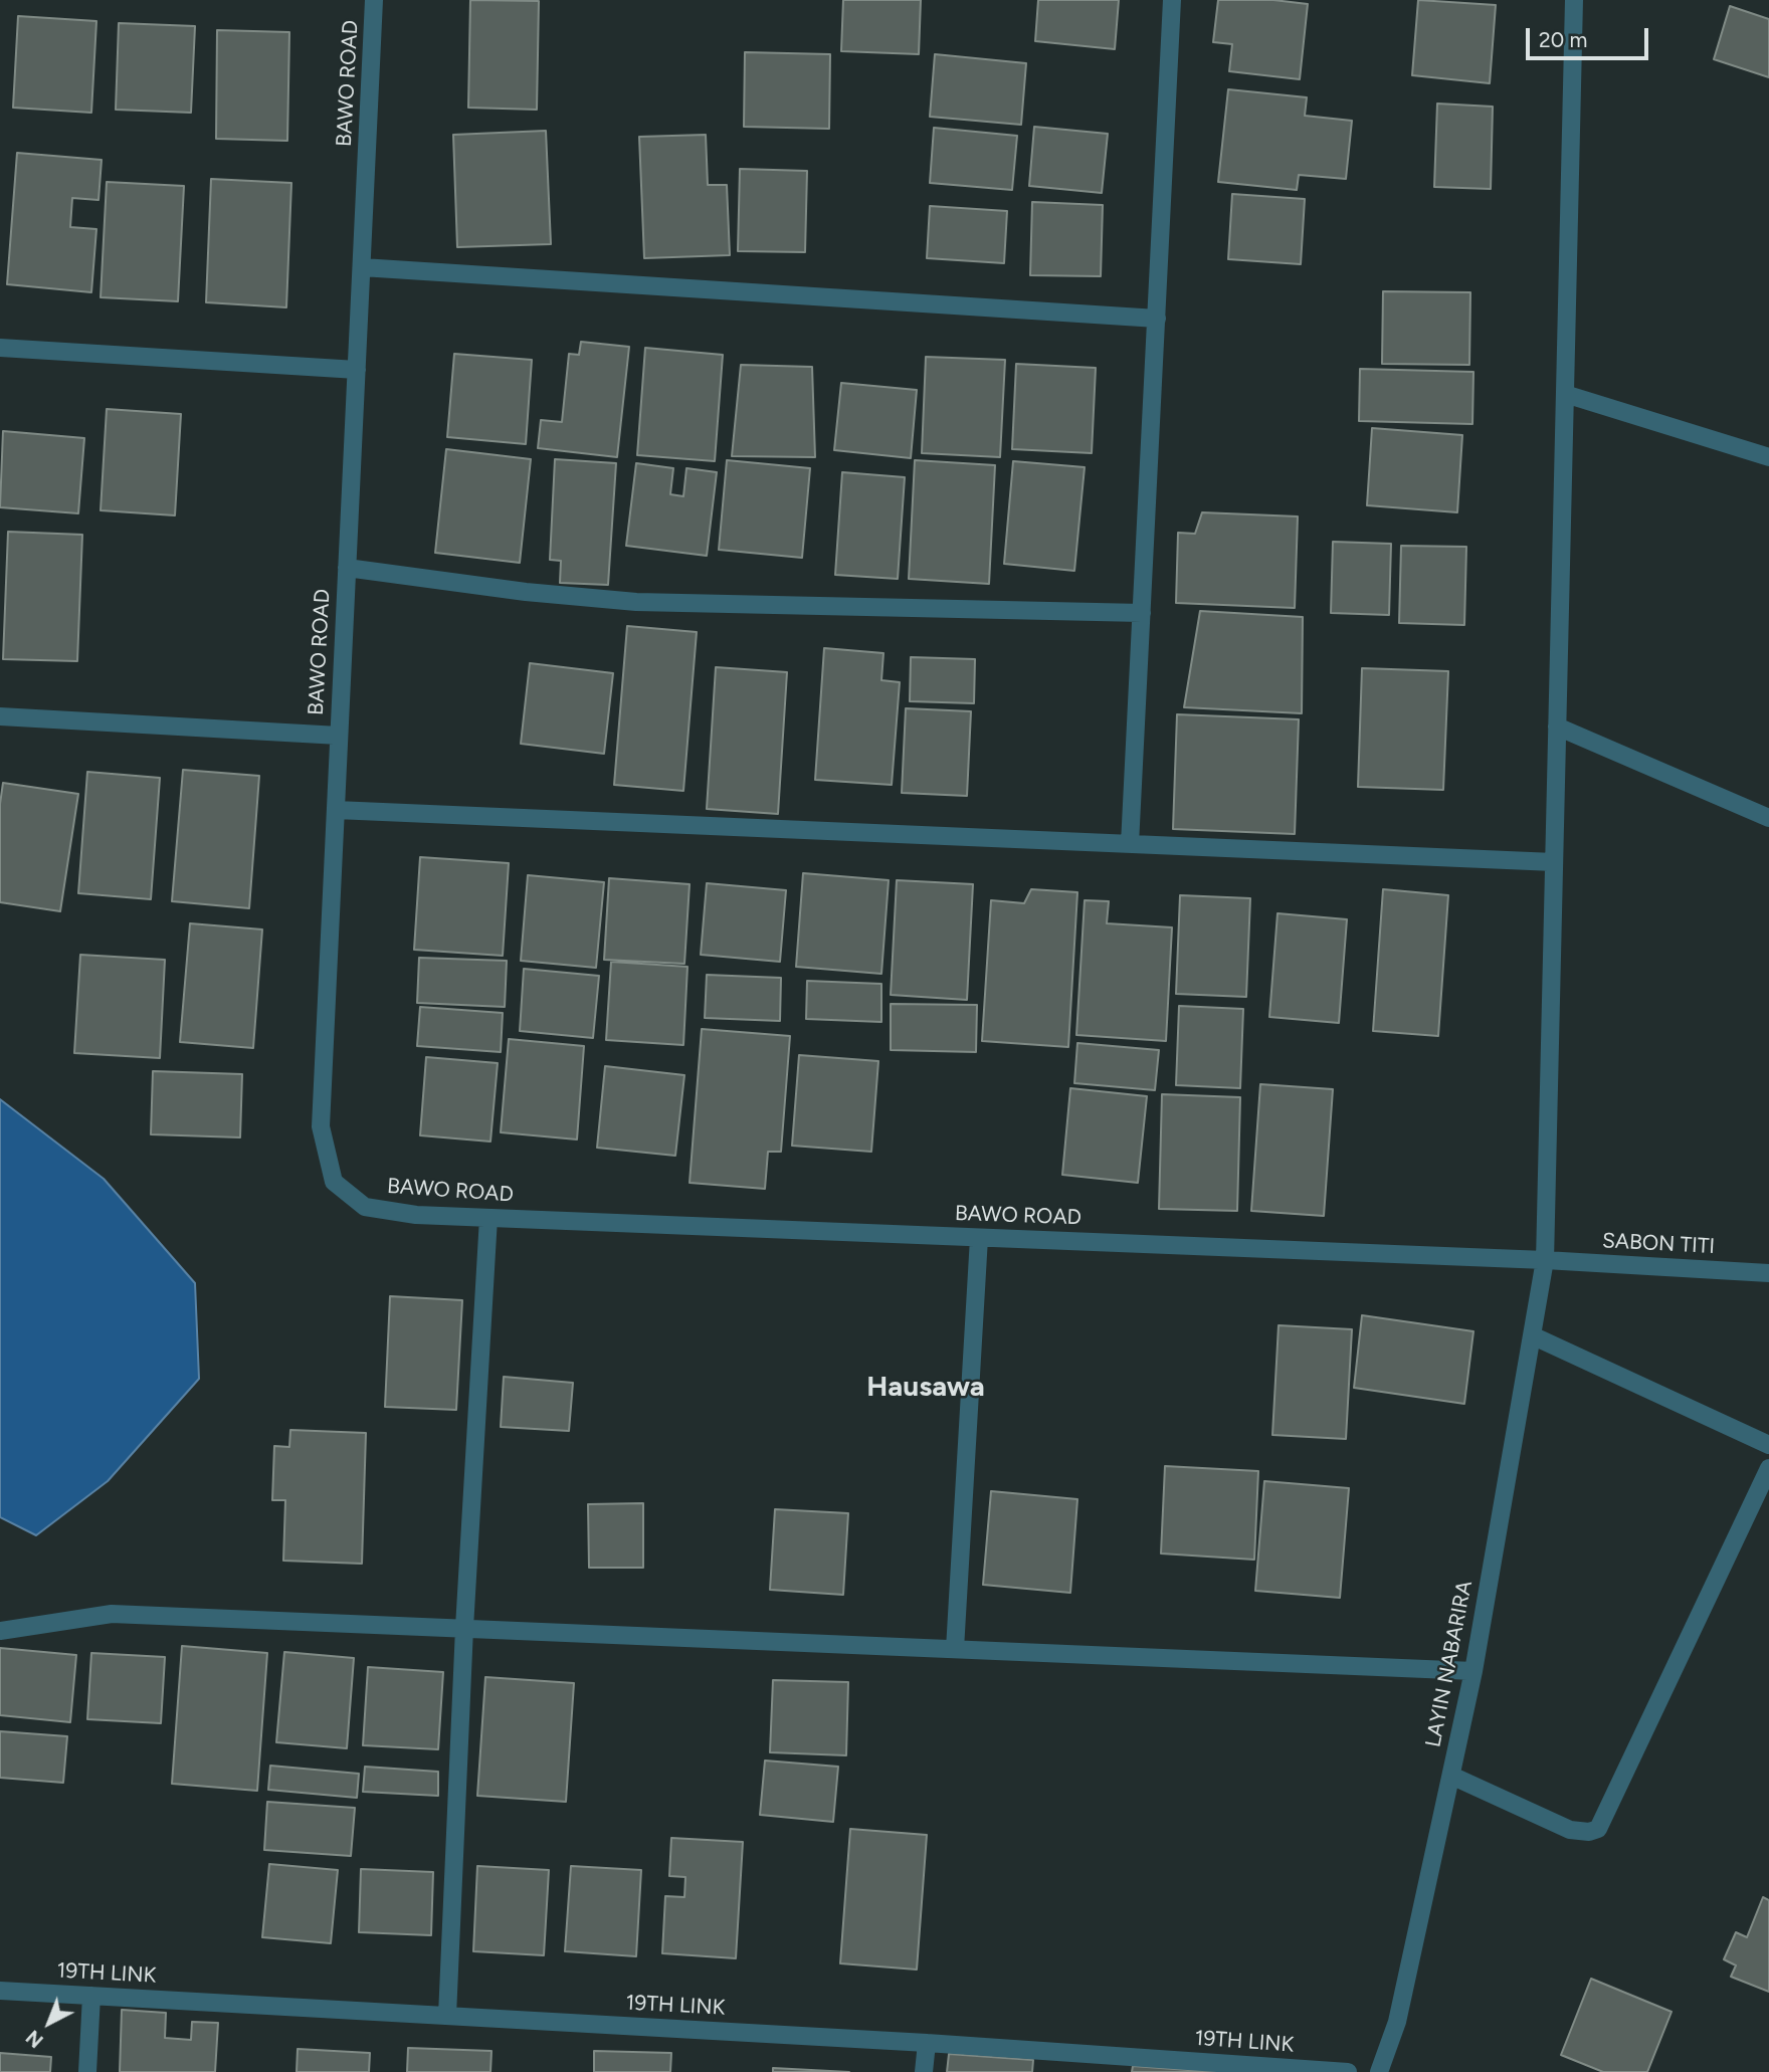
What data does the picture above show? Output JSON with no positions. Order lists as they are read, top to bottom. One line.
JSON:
{"streets":{"street":["BAWO ROAD","SABON TITI","LAYIN NABARIRA","19TH LINK"]},"crossings":[["BAWO ROAD","SABON TITI"],["BAWO ROAD","LAYIN NABARIRA"],["SABON TITI","LAYIN NABARIRA"]],"districts":["Hausawa"],"scale_bar":"20 m","north":"bottom left"}
